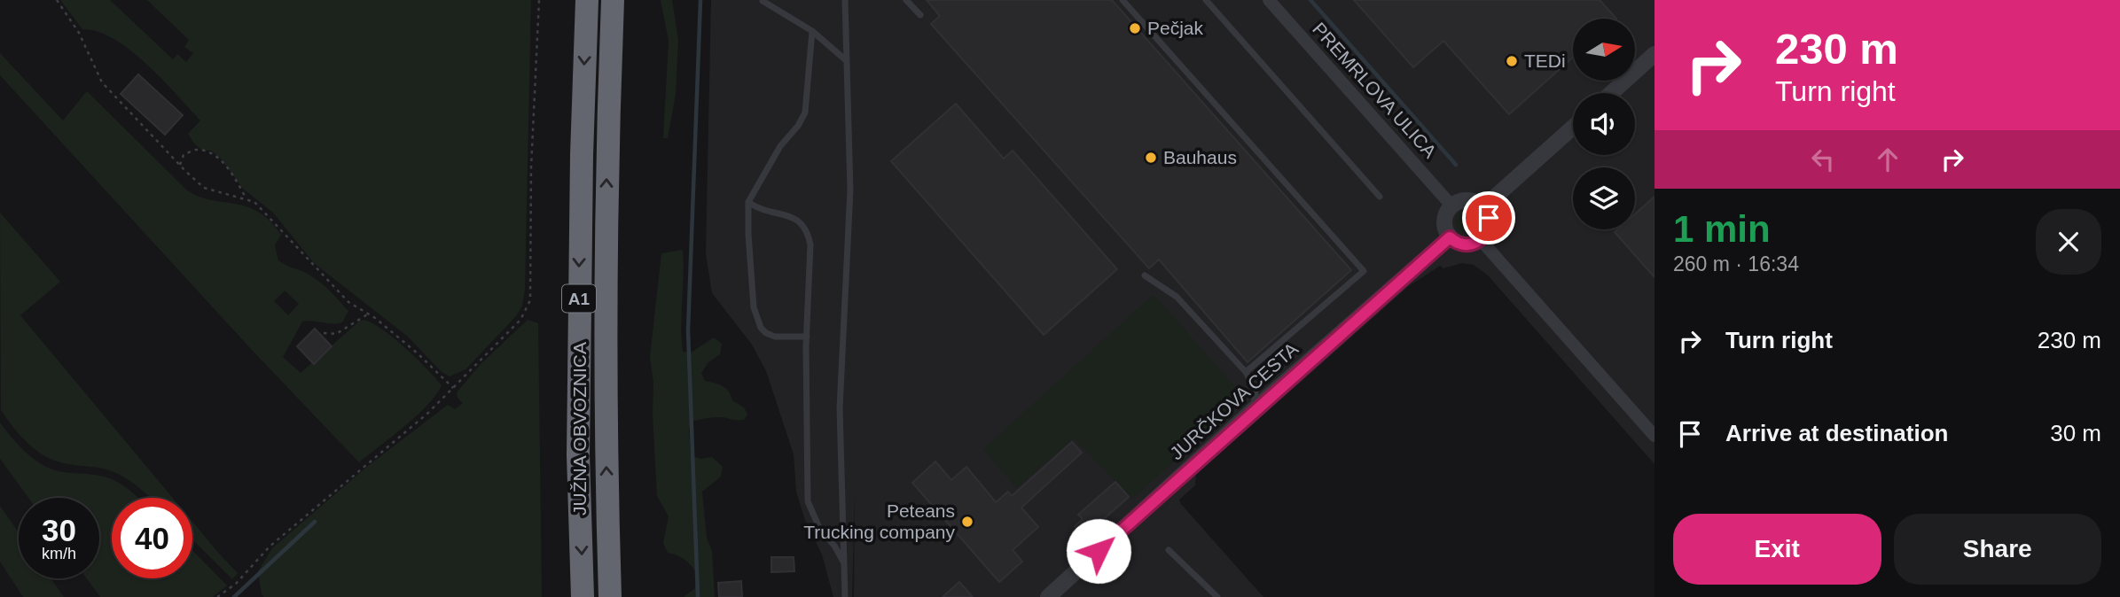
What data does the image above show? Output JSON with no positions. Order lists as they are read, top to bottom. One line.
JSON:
{"streets":{"highway":["A1","JUŽNA OBVOZNICA"],"street":["PREMRLOVA ULICA","JURČKOVA CESTA"]},"crossings":[["PREMRLOVA ULICA","JURČKOVA CESTA"]],"places":["Pečjak","TEDi","Bauhaus","Peteans Trucking company"],"north":"right","page":{"turn":["230 m","Turn right"],"heading":["1 min","260 m · 16:34"],"list":[{"name":"Turn right","value":"230 m"},{"name":"Arrive at destination","value":"30 m"}],"speed":"30 km/h","limit":"40","buttons":["Exit","Share"]}}
